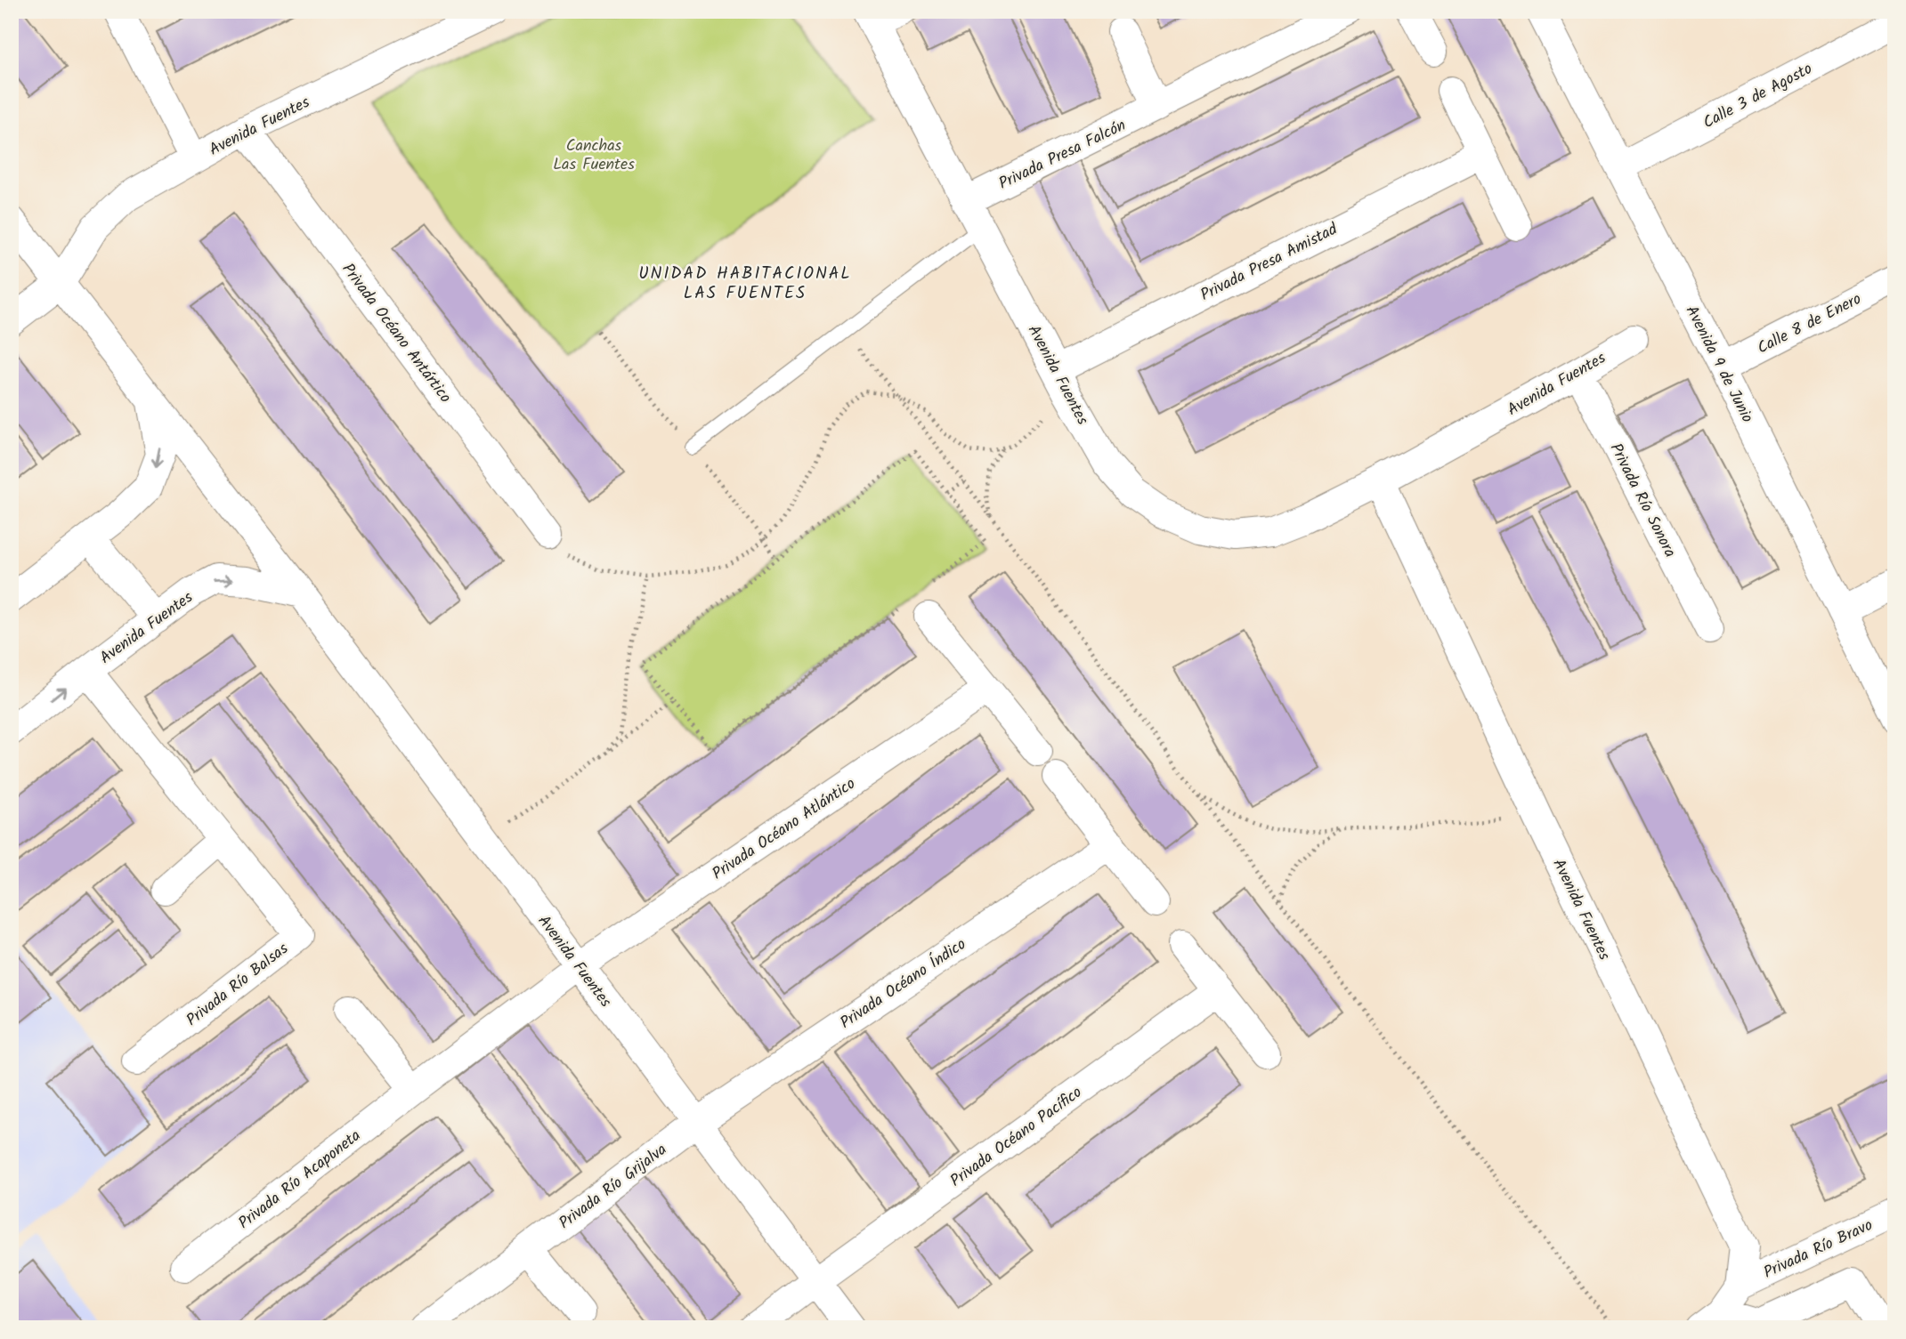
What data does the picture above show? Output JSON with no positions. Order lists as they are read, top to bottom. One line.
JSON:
{"streets":{"street":["Calle 3 de Agosto","Avenida Fuentes","Privada Presa Falcón","Privada Presa Amistad","Calle 8 de Enero","Privada Océano Antártico","Avenida 9 de Junio","Privada Río Sonora","Privada Océano Atlántico","Privada Océano Índico","Privada Río Balsas","Privada Océano Pacífico","Privada Río Acaponeta","Privada Río Grijalva","Privada Río Bravo"]},"crossings":[["Calle 3 de Agosto","Avenida 9 de Junio"],["Avenida Fuentes","Privada Presa Falcón"],["Avenida Fuentes","Privada Presa Amistad"],["Avenida Fuentes","Privada Océano Antártico"],["Avenida Fuentes","Privada Río Sonora"],["Avenida Fuentes","Privada Océano Atlántico"],["Avenida Fuentes","Privada Océano Índico"],["Avenida Fuentes","Privada Río Balsas"],["Avenida Fuentes","Privada Océano Pacífico"],["Avenida Fuentes","Privada Río Acaponeta"],["Avenida Fuentes","Privada Río Grijalva"],["Avenida Fuentes","Privada Río Bravo"],["Calle 8 de Enero","Avenida 9 de Junio"],["Privada Océano Atlántico","Privada Río Acaponeta"],["Privada Océano Índico","Privada Río Grijalva"]],"districts":["UNIDAD HABITACIONAL LAS FUENTES"],"parks":["Canchas Las Fuentes"]}
